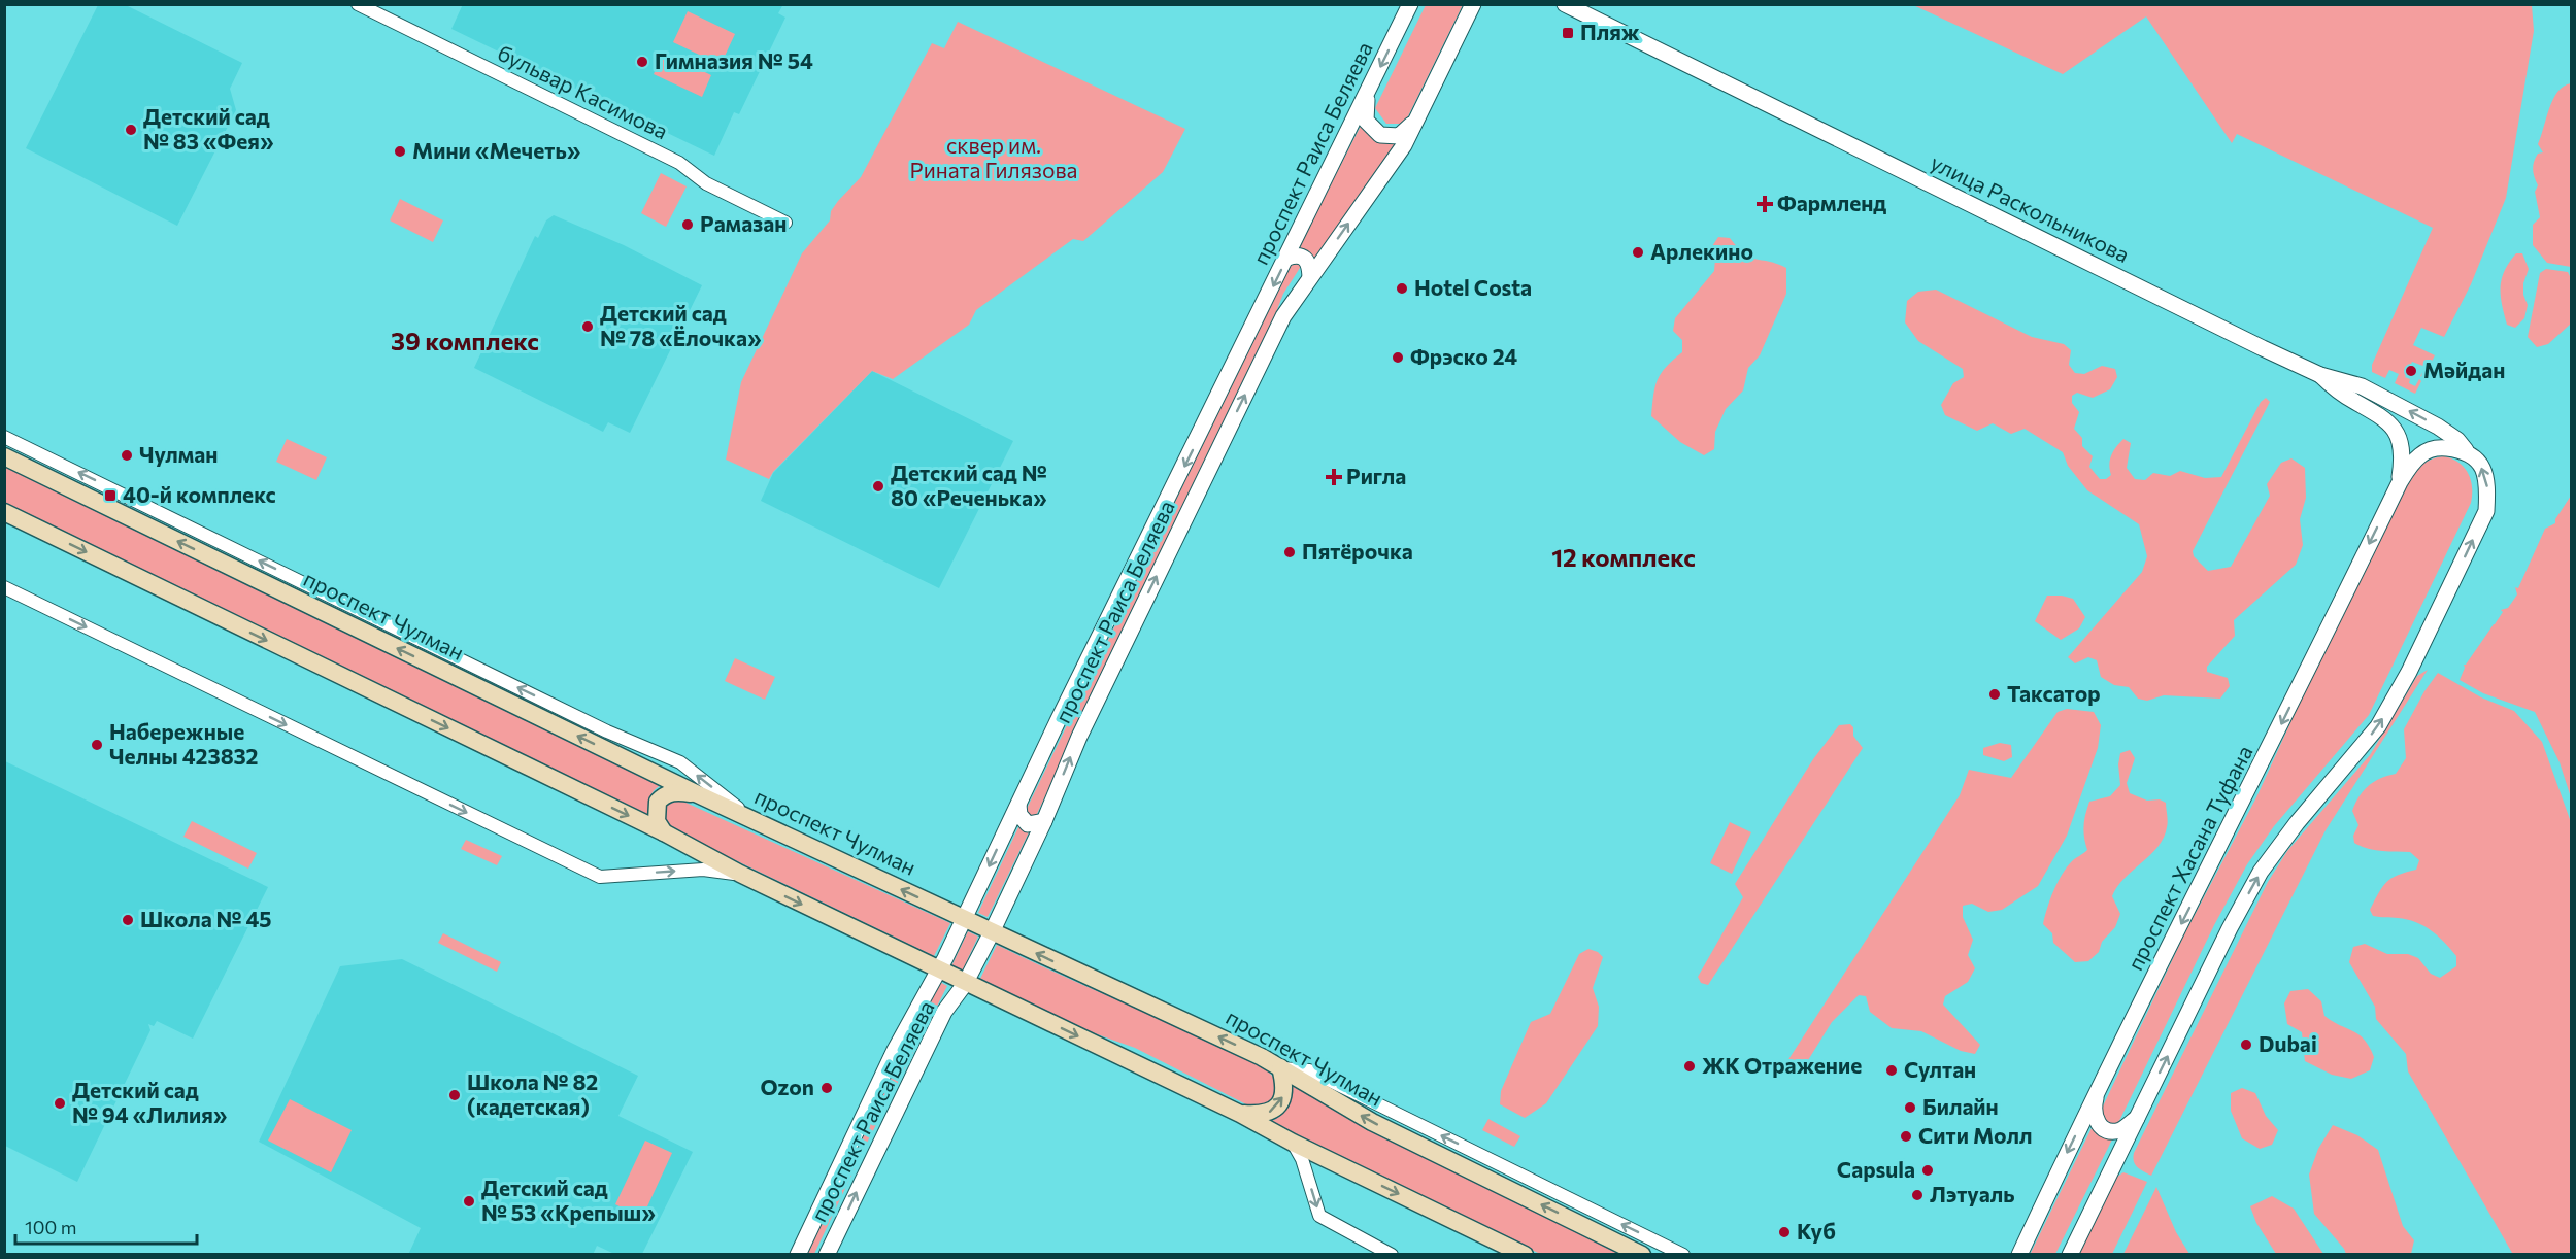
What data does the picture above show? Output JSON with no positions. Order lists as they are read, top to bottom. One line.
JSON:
{"streets":{"main road":["проспект Чулман"],"street":["бульвар Касимова","проспект Раиса Беляева","улица Раскольникова","проспект Хасана Туфана"]},"crossings":[["проспект Раиса Беляева","проспект Чулман"]],"one_way":["улица Раскольникова","проспект Хасана Туфана"],"districts":["39 комплекс","12 комплекс"],"parks":["сквер им. Рината Гилязова"],"places":{"transit":["Пляж","40-й комплекс"],"other":["Гимназия № 54","Детский сад № 83 «Фея»","Мини «Мечеть»","Рамазан","Арлекино","Hotel Costa","Детский сад № 78 «Ёлочка»","Фрэско 24","Мәйдан","Чулман","Детский сад № 80 «Реченька»","Пятёрочка","Таксатор","Набережные Челны 423832","Школа № 45","Dubai","ЖК Отражение","Султан","Ozon","Школа № 82 (кадетская)","Детский сад № 94 «Лилия»","Билайн","Сити Молл","Capsula","Лэтуаль","Детский сад № 53 «Крепыш»","Куб"],"health":["Фармленд","Ригла"]},"scale_bar":"100 m"}
